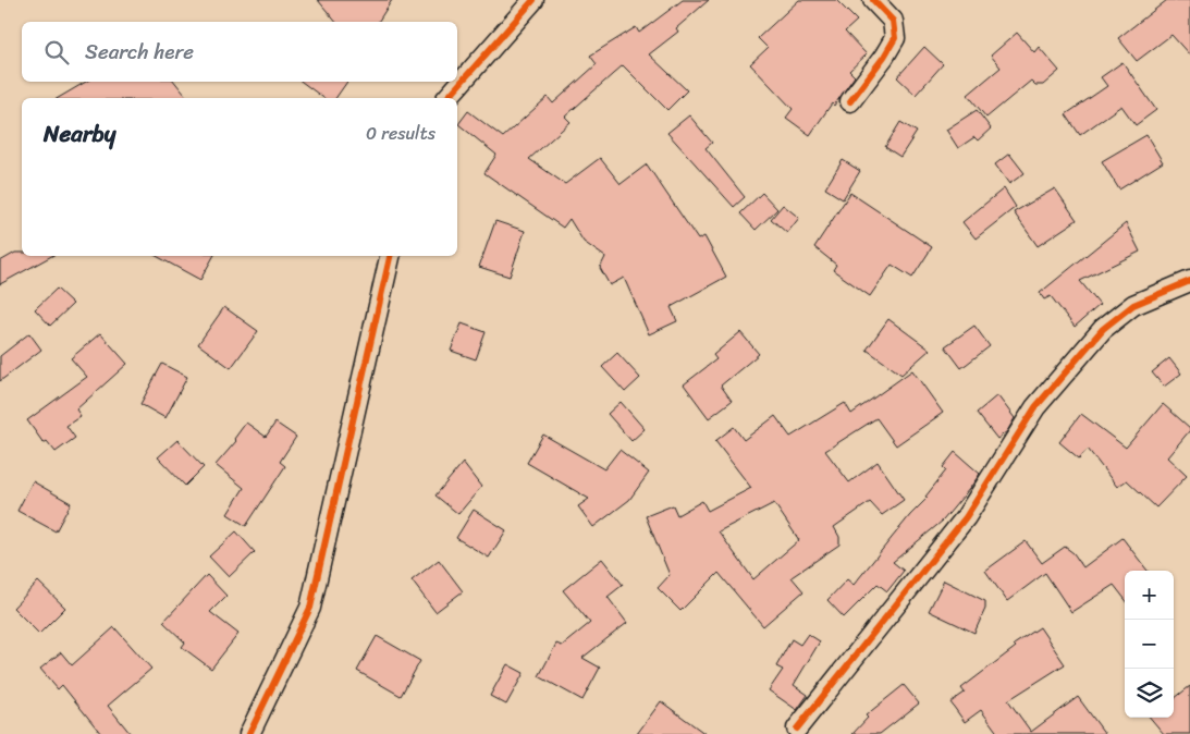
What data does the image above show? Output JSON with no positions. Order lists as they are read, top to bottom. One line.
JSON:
{"page":{"search":"Search here","heading":["Nearby","0 results"],"map_buttons":["+","−"]}}
